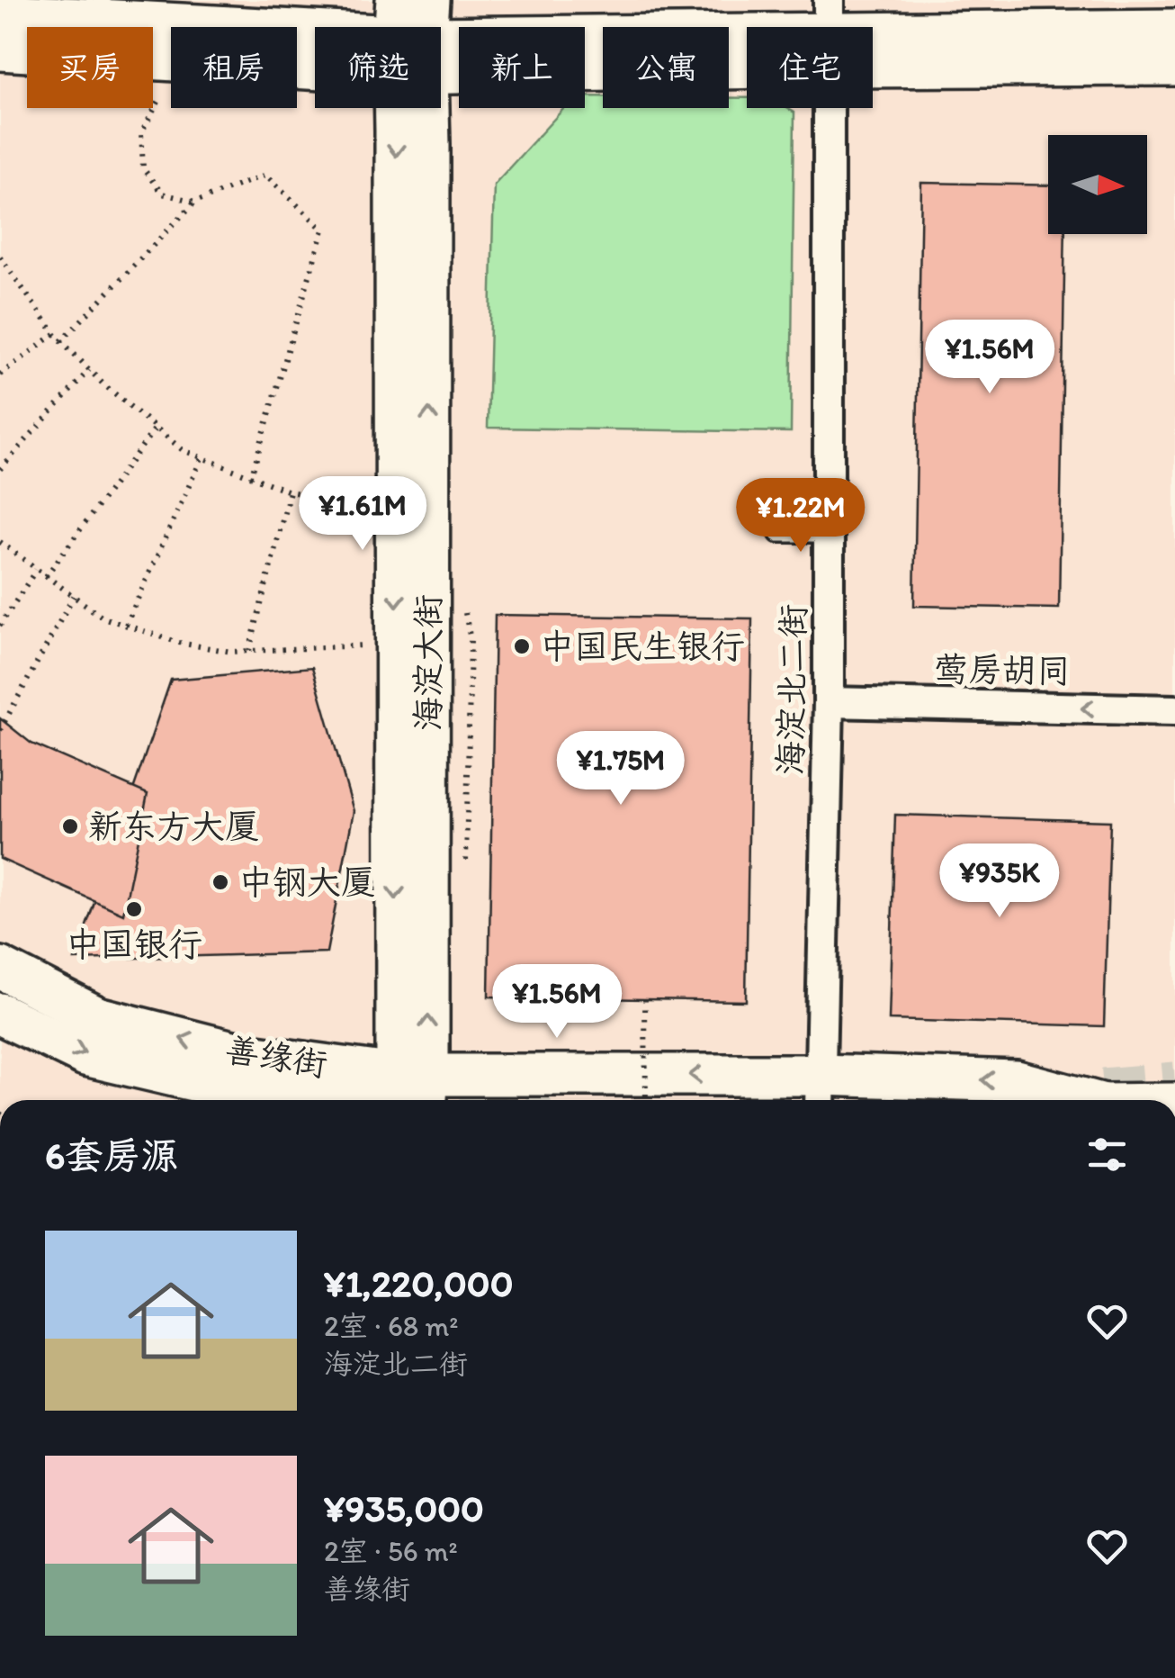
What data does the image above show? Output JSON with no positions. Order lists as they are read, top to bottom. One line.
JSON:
{"streets":{"main road":["海淀大街","善缘街"],"street":["莺房胡同","海淀北二街"]},"crossings":[["海淀大街","善缘街"],["莺房胡同","海淀北二街"],["海淀北二街","善缘街"]],"one_way":["莺房胡同"],"places":["中国民生银行","新东方大厦","中钢大厦","中国银行"],"north":"right","page":{"chip":["买房","租房","筛选","新上","公寓","住宅"],"price":["¥1.56M","¥1.61M","¥1.22M","¥1.75M","¥935K","¥1.56M"],"heading":"6套房源","list":[{"name":"¥1,220,000","note":"2室 · 68 m² · 海淀北二街"},{"name":"¥935,000","note":"2室 · 56 m² · 善缘街"}]}}
